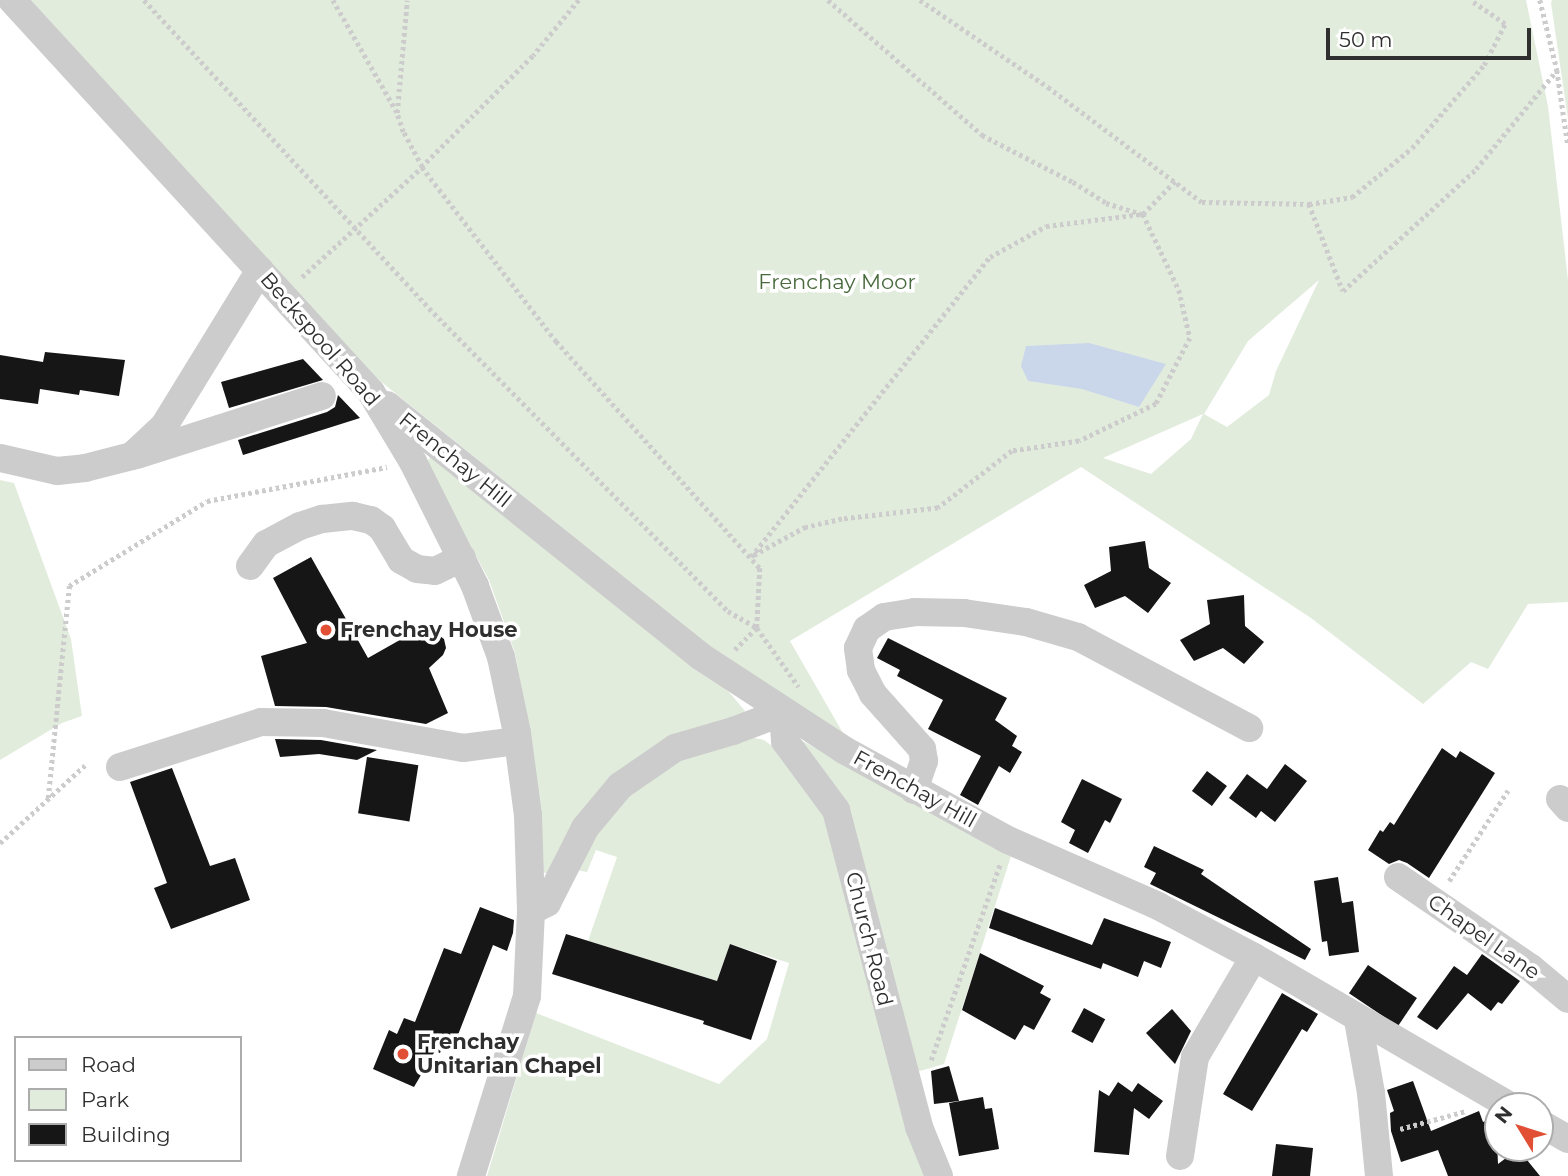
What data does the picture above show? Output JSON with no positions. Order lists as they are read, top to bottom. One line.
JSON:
{"streets":{"street":["Beckspool Road","Frenchay Hill","Chapel Lane","Church Road"]},"crossings":[["Beckspool Road","Frenchay Hill"],["Frenchay Hill","Church Road"]],"parks":["Frenchay Moor"],"places":["Frenchay House","Frenchay Unitarian Chapel"],"legend":["Road","Park","Building"],"scale_bar":"50 m","north":"top left"}
